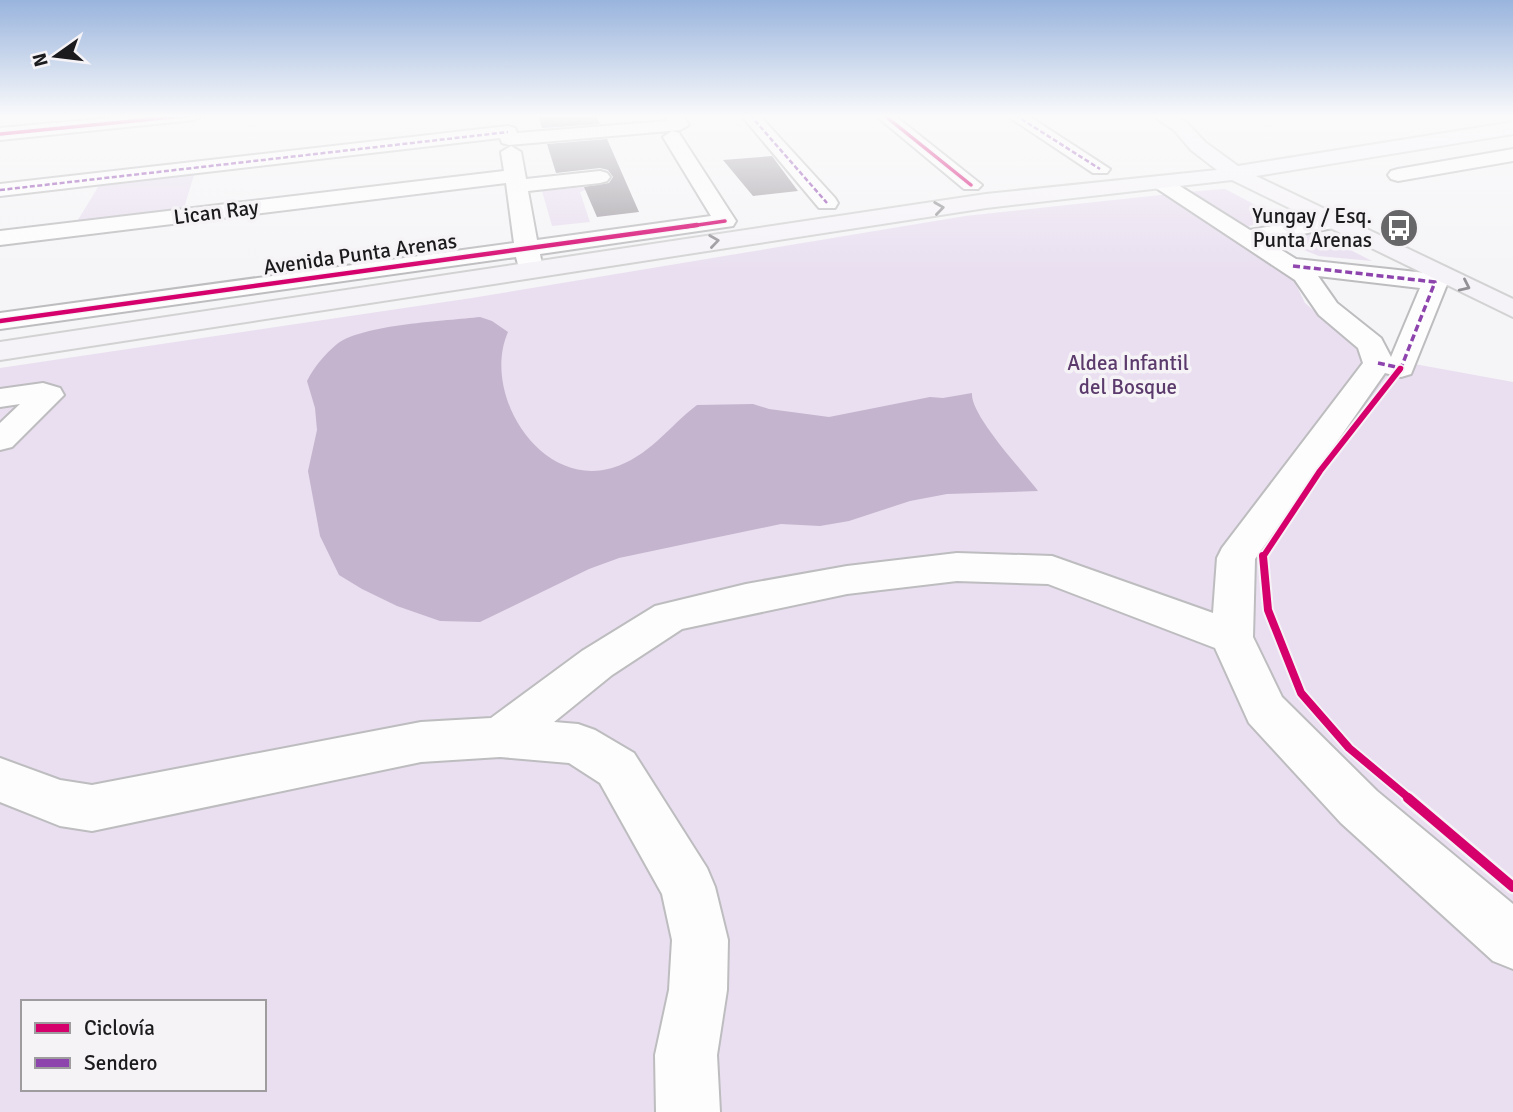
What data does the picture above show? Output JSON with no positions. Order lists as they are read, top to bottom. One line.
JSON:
{"streets":{"main road":["Avenida Punta Arenas"],"street":["Lican Ray"]},"parks":["Aldea Infantil del Bosque"],"places":{"bus stop":["Yungay / Esq. Punta Arenas"]},"legend":["Ciclovía","Sendero"],"north":"left"}
